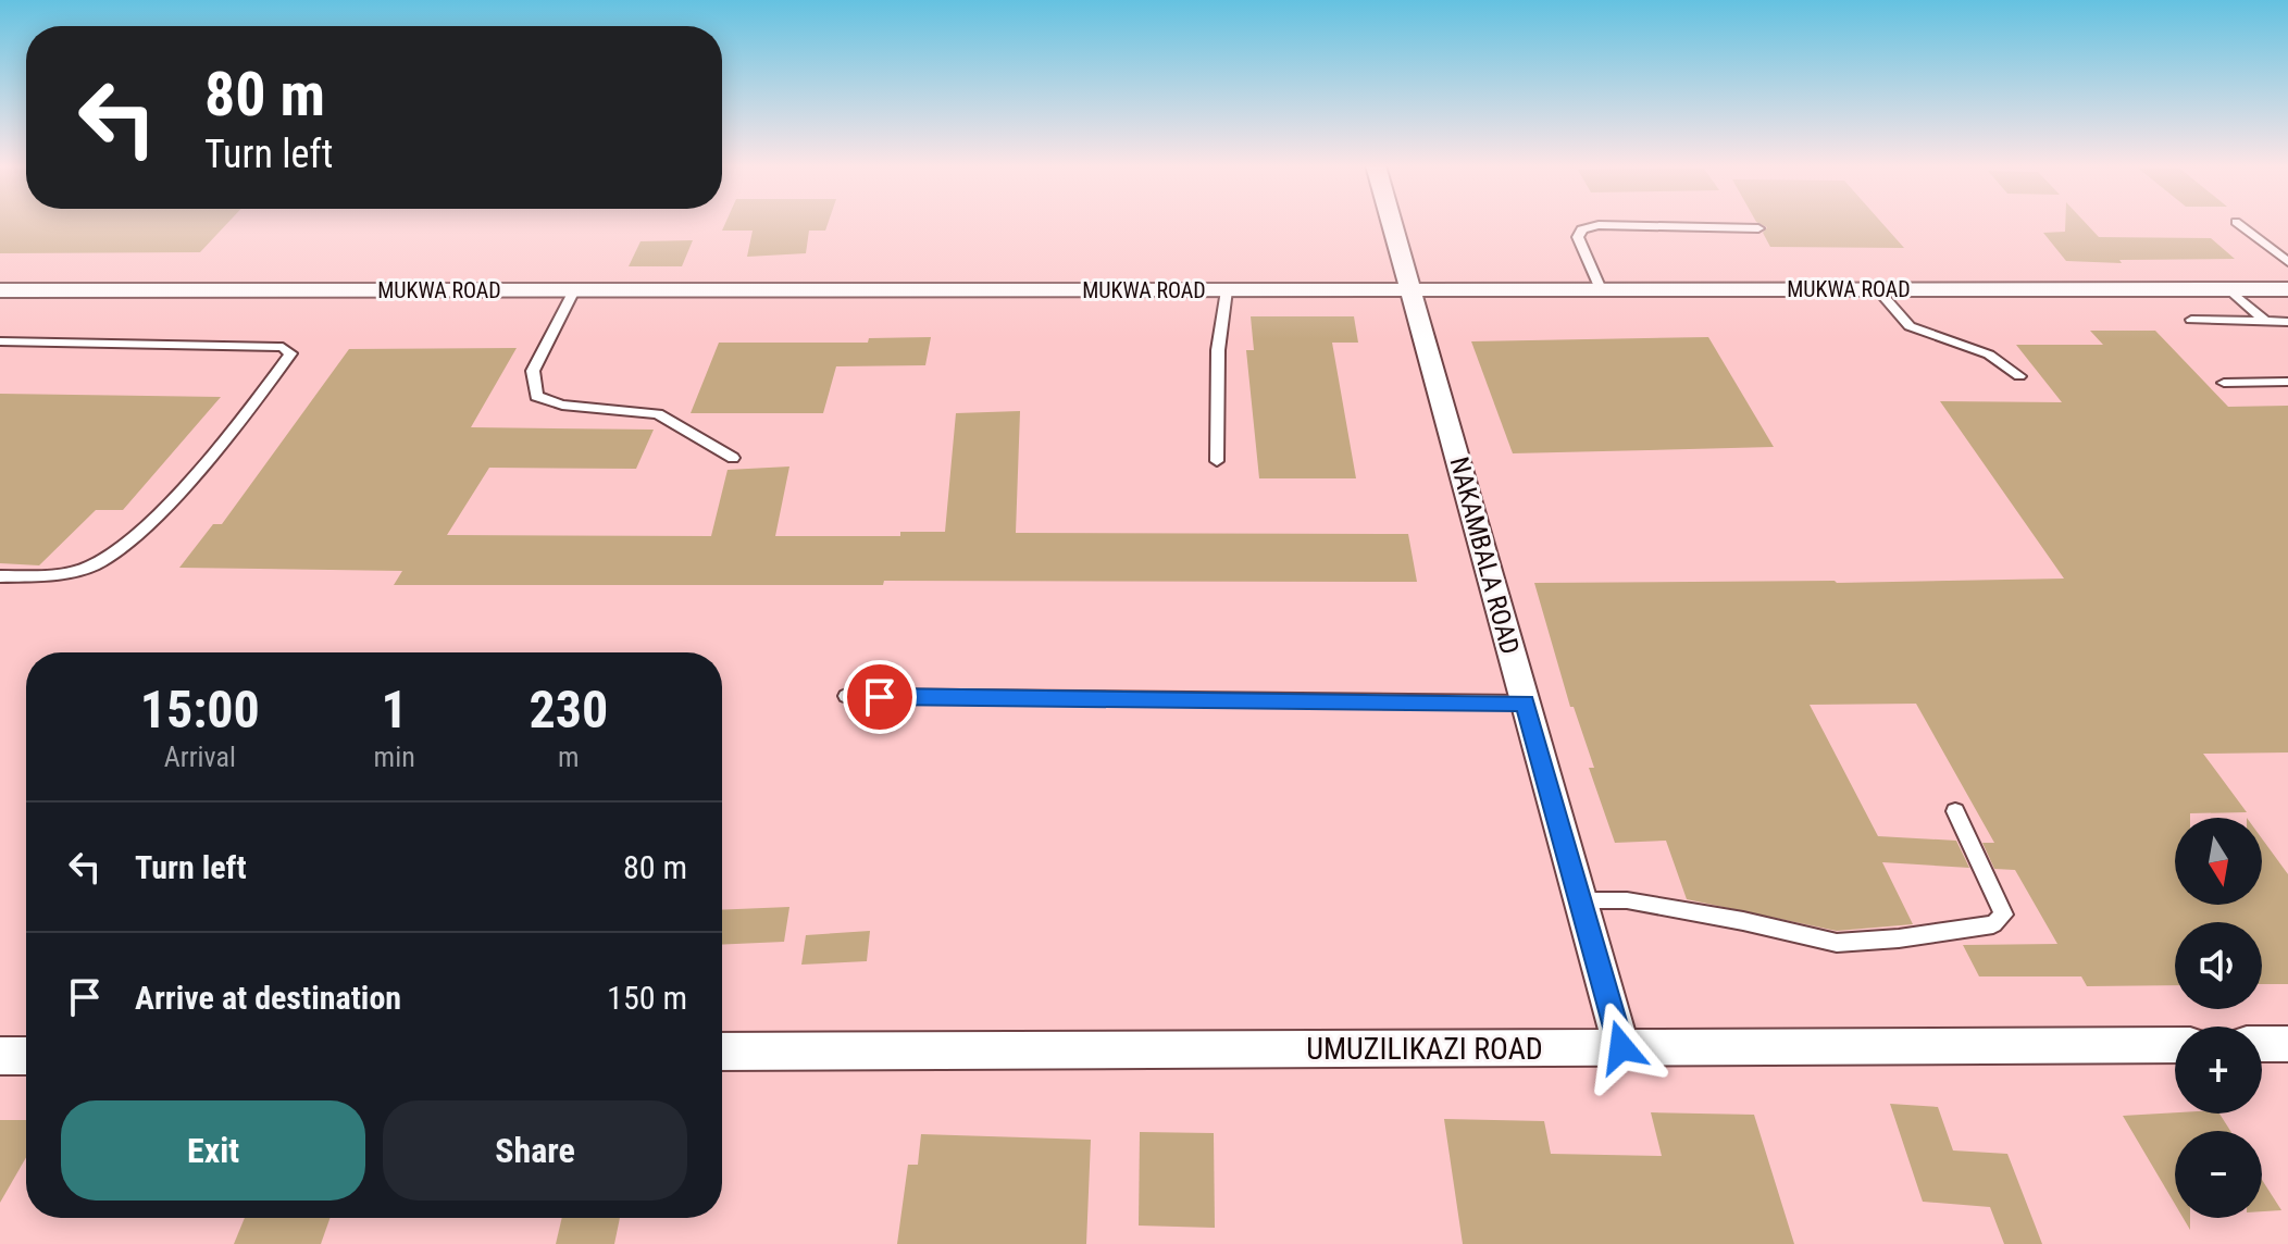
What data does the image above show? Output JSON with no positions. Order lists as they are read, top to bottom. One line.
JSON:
{"streets":{"street":["MUKWA ROAD","NAKAMBALA ROAD","UMUZILIKAZI ROAD"]},"crossings":[["MUKWA ROAD","NAKAMBALA ROAD"],["NAKAMBALA ROAD","UMUZILIKAZI ROAD"]],"north":"bottom","page":{"turn":["80 m","Turn left"],"eta":["15:00","Arrival","1","min","230","m"],"list":[{"name":"Turn left","value":"80 m"},{"name":"Arrive at destination","value":"150 m"}],"map_buttons":["+","−"],"buttons":["Exit","Share"]}}
